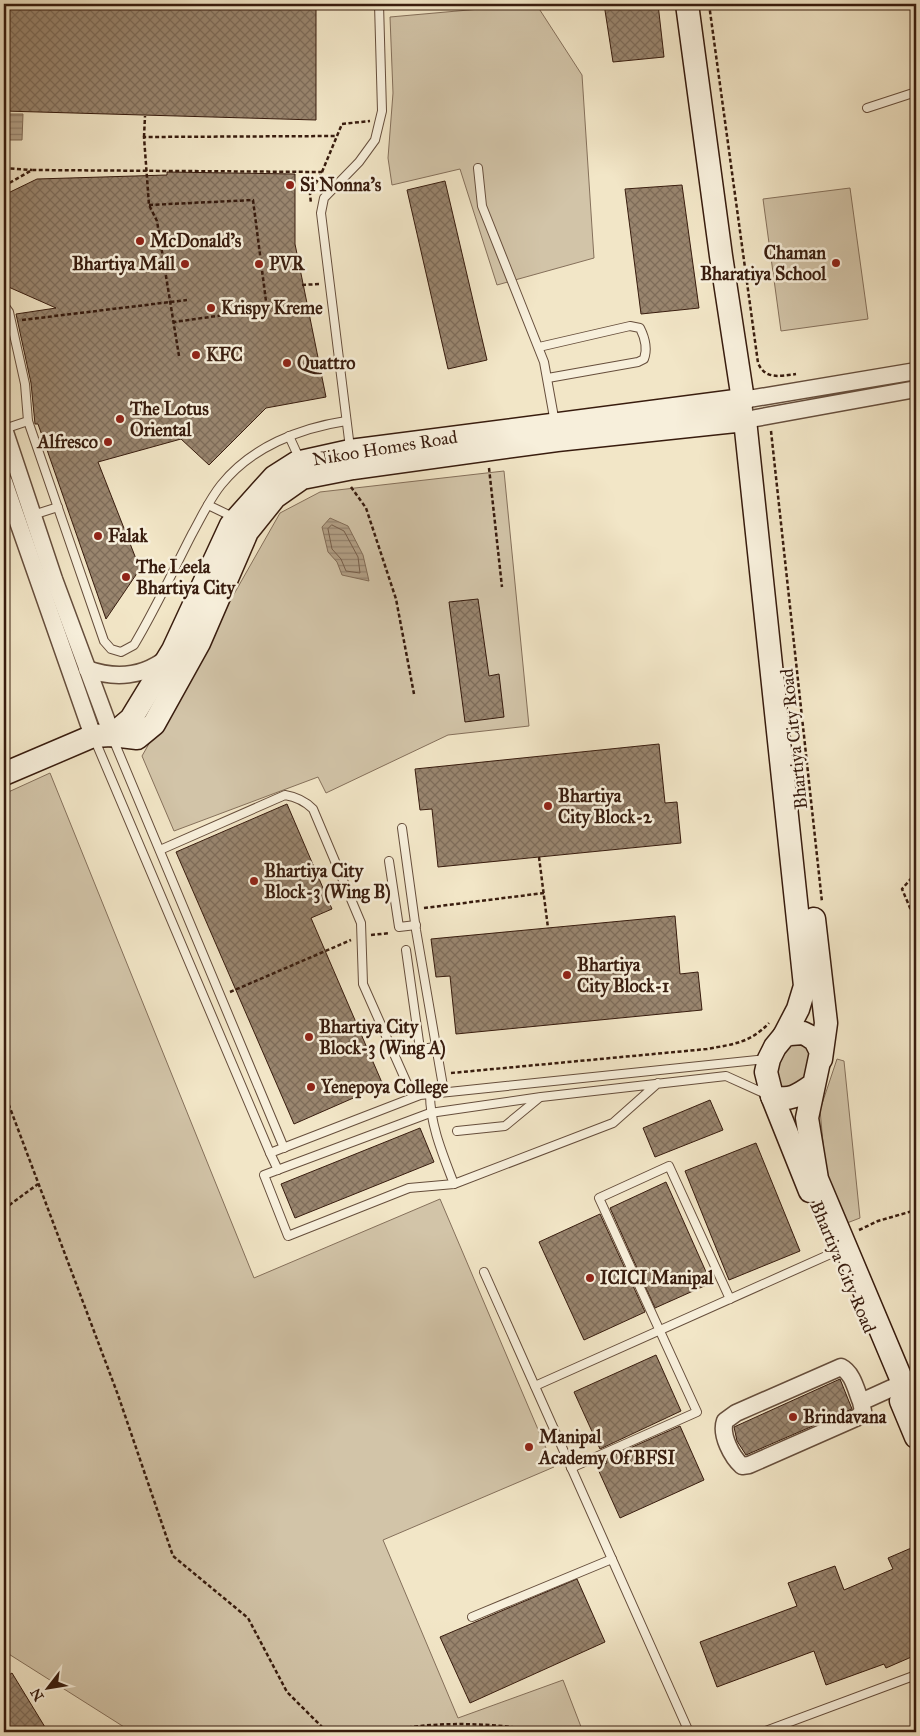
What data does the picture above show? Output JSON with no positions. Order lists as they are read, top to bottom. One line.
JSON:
{"streets":{"street":["Nikoo Homes Road","Bhartiya City Road"]},"crossings":[["Nikoo Homes Road","Bhartiya City Road"]],"places":["Si Nonna's","McDonald's","Chaman Bharatiya School","Bhartiya Mall","PVR","Krispy Kreme","KFC","Quattro","The Lotus Oriental","Alfresco","Falak","The Leela Bhartiya City","Bhartiya City Block-2","Bhartiya City Block-3 (Wing B)","Bhartiya City Block-1","Bhartiya City Block-3 (Wing A)","Yenepoya College","ICICI Manipal","Brindavana","Manipal Academy Of BFSI"],"north":"bottom left"}
